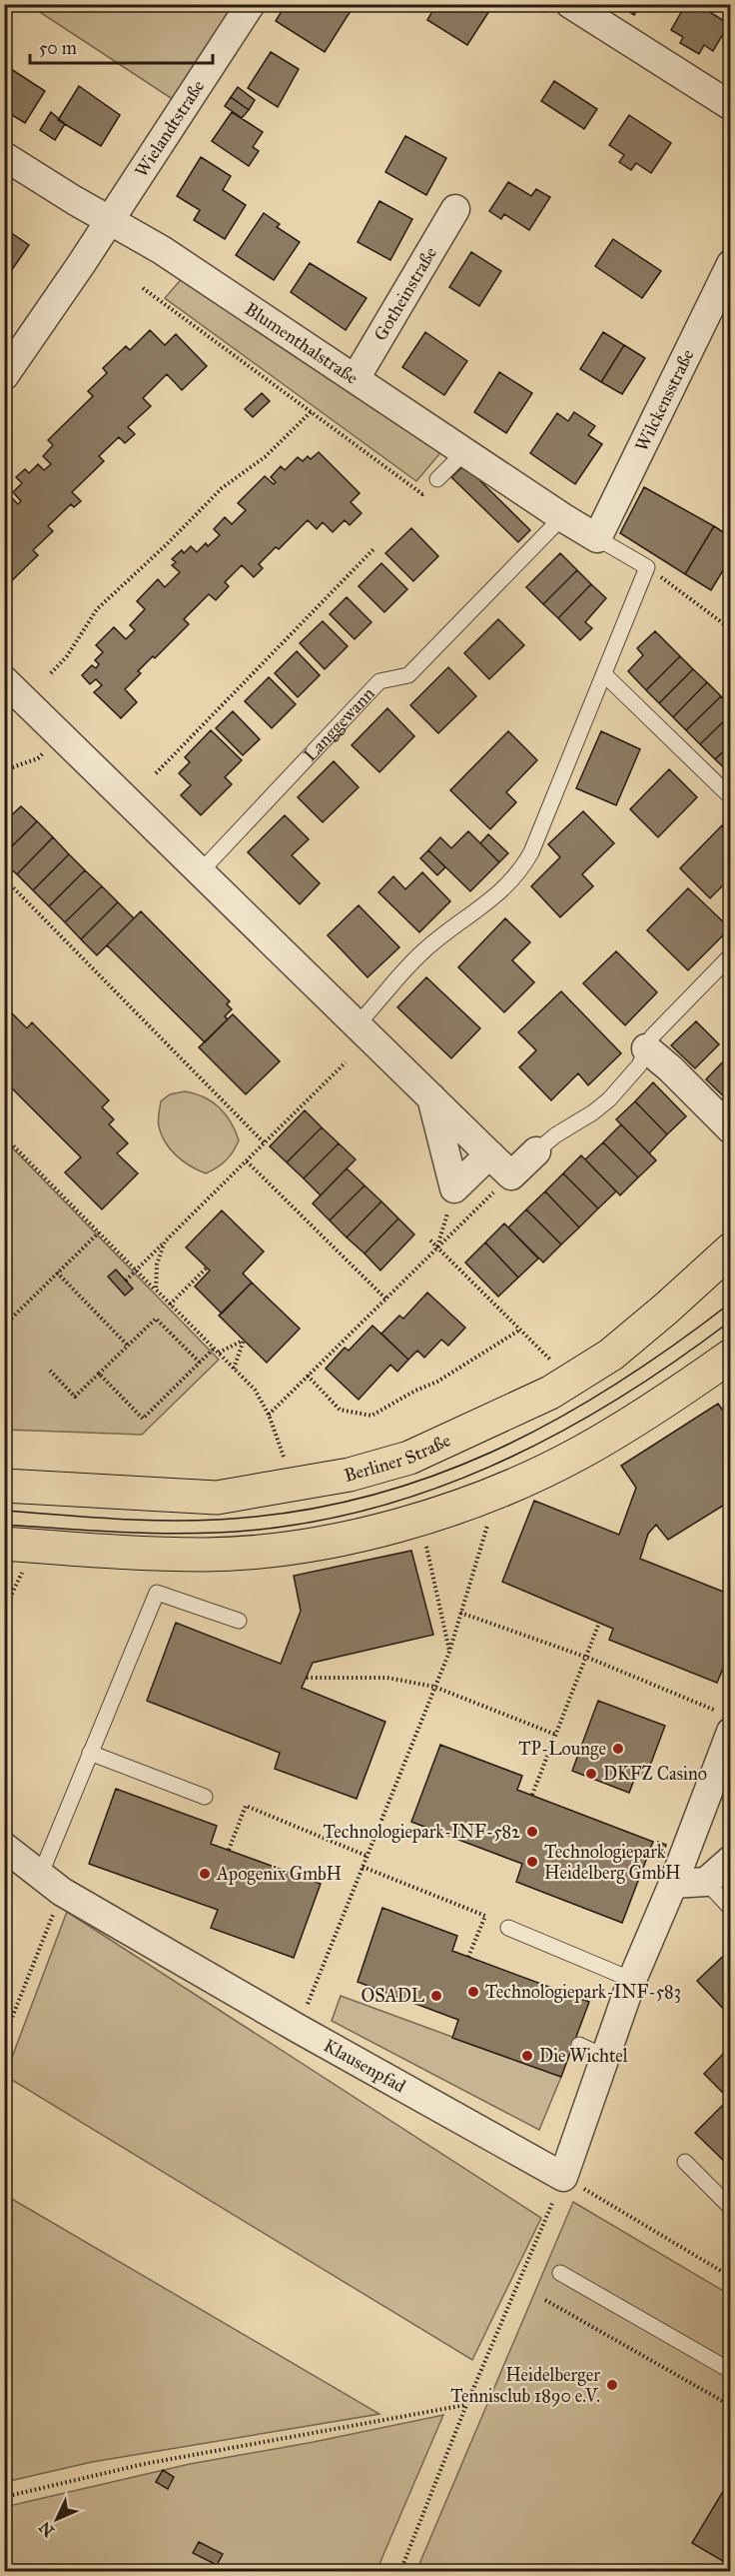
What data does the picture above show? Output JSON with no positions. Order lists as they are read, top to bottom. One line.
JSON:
{"streets":{"main road":["Berliner Straße"],"street":["Wielandtstraße","Gotheinstraße","Blumenthalstraße","Wilckensstraße","Klausenpfad"],"lane":["Langgewann"]},"crossings":[["Wielandtstraße","Blumenthalstraße"],["Gotheinstraße","Blumenthalstraße"],["Blumenthalstraße","Wilckensstraße"],["Blumenthalstraße","Langgewann"]],"places":["TP-Lounge","DKFZ Casino","Technologiepark-INF-582","Technologiepark Heidelberg GmbH","Apogenix GmbH","Technologiepark-INF-583","OSADL","Die Wichtel","Heidelberger Tennisclub 1890 e.V."],"scale_bar":"50 m","north":"bottom left"}
